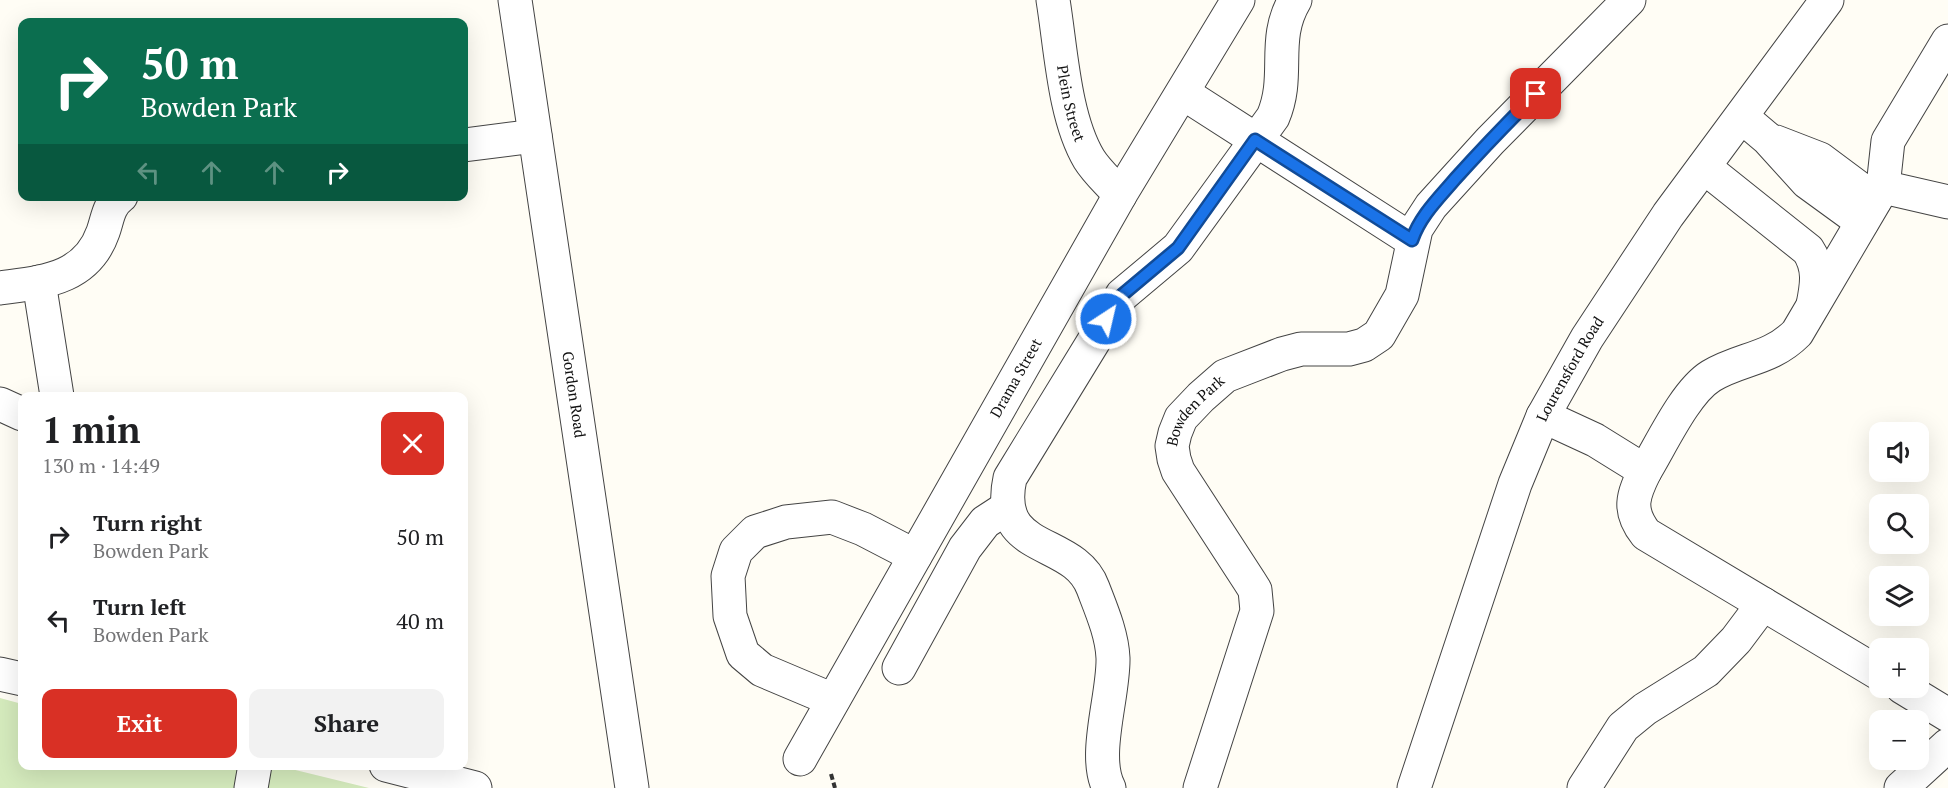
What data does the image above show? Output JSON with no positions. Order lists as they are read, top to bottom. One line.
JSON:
{"streets":{"street":["Plein Street","Lourensford Road","Drama Street","Gordon Road","Bowden Park"]},"crossings":[["Plein Street","Drama Street"]],"page":{"turn":["50 m","Bowden Park"],"heading":["1 min","130 m · 14:49"],"map_buttons":["+","−"],"list":[{"name":"Turn right","note":"Bowden Park","value":"50 m"},{"name":"Turn left","note":"Bowden Park","value":"40 m"}],"buttons":["Exit","Share"]}}
